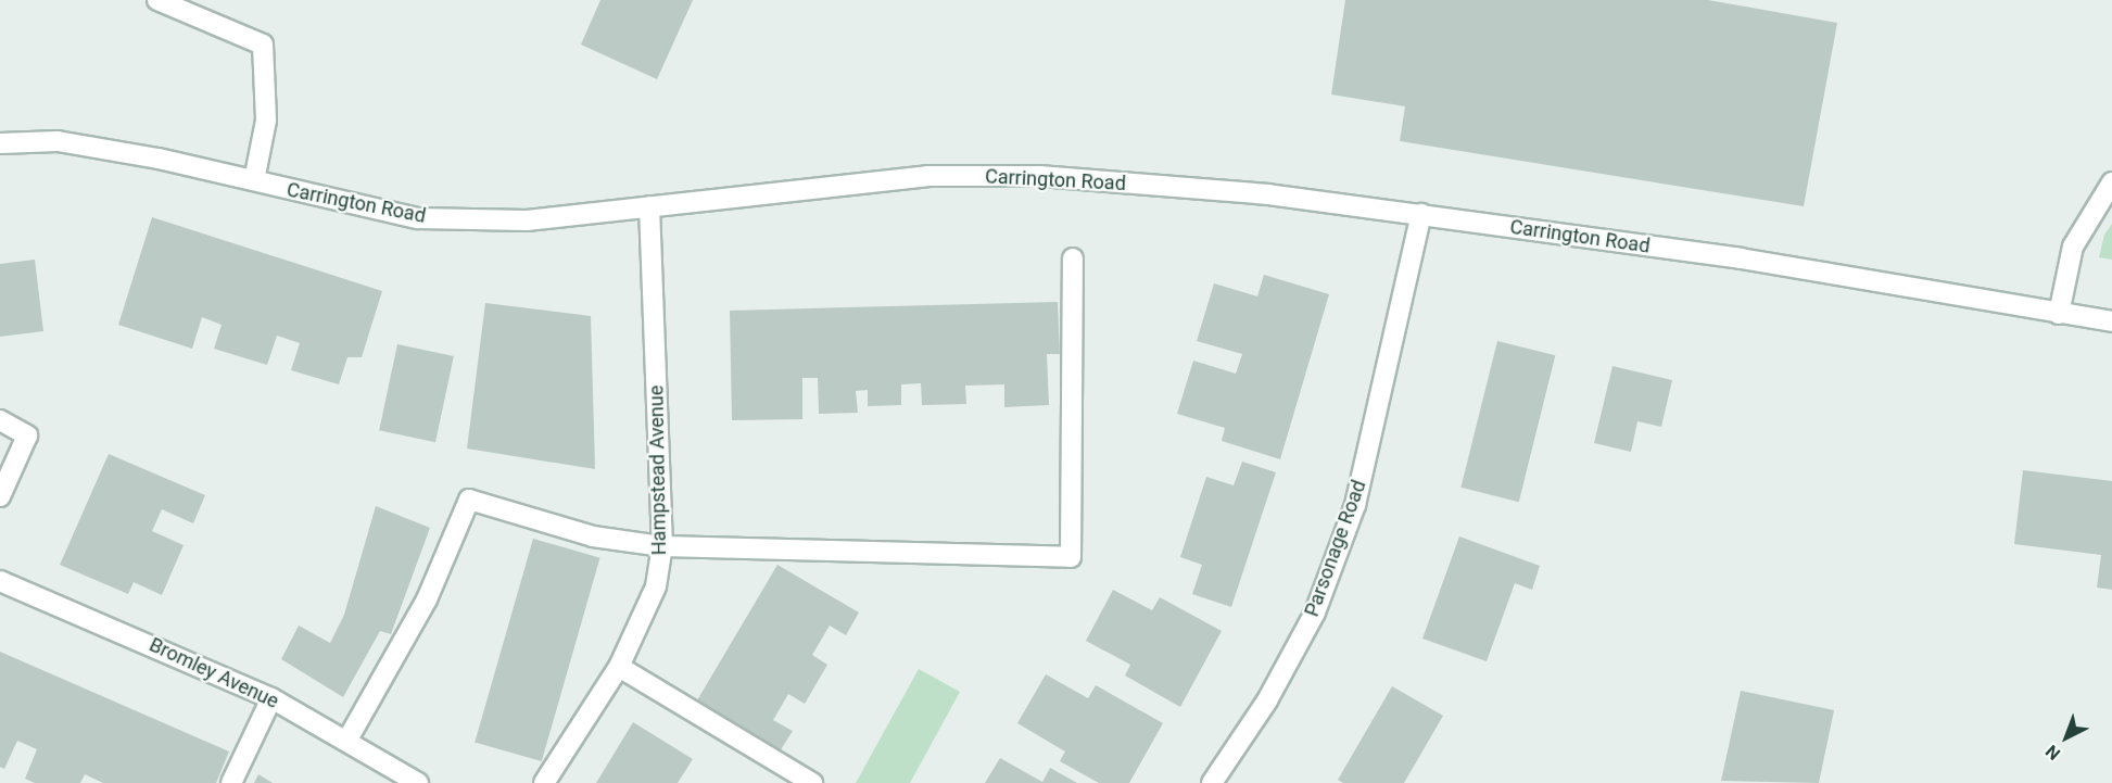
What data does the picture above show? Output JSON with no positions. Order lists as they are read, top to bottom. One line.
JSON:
{"streets":{"main road":["Carrington Road","Hampstead Avenue","Parsonage Road","Bromley Avenue"]},"crossings":[["Carrington Road","Hampstead Avenue"],["Carrington Road","Parsonage Road"]],"north":"bottom left"}
